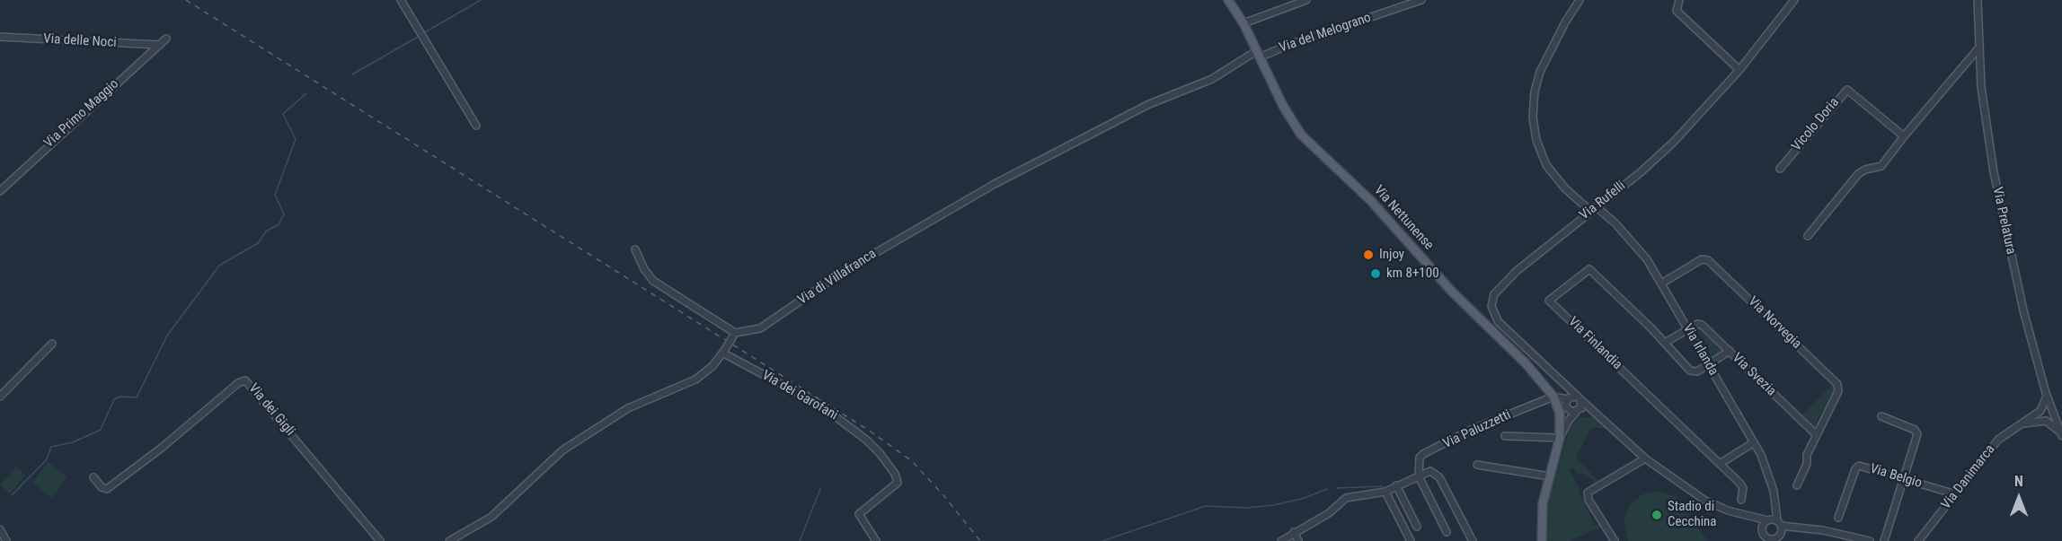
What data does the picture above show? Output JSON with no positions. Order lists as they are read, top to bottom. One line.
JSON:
{"streets":{"main road":["Via Nettunense"],"street":["Via del Melograno","Via delle Noci","Via Primo Maggio","Vicolo Doria","Via Rufelli","Via Prelatura","Via di Villafranca","Via Norvegia","Via Finlandia","Via Irlanda","Via Svezia","Via dei Garofani","Via dei Gigli","Via Paluzzetti","Via Belgio","Via Danimarca"]},"crossings":[["Via del Melograno","Via Nettunense"],["Via del Melograno","Via di Villafranca"],["Via delle Noci","Via Primo Maggio"],["Via Rufelli","Via Irlanda"],["Via Nettunense","Via di Villafranca"],["Via Nettunense","Via Paluzzetti"],["Via Prelatura","Via Danimarca"],["Via Norvegia","Via Irlanda"],["Via Norvegia","Via Svezia"],["Via Finlandia","Via Irlanda"],["Via Irlanda","Via Svezia"],["Via Belgio","Via Danimarca"]],"places":["Injoy","km 8+100","Stadio di Cecchina"],"north":"top"}
